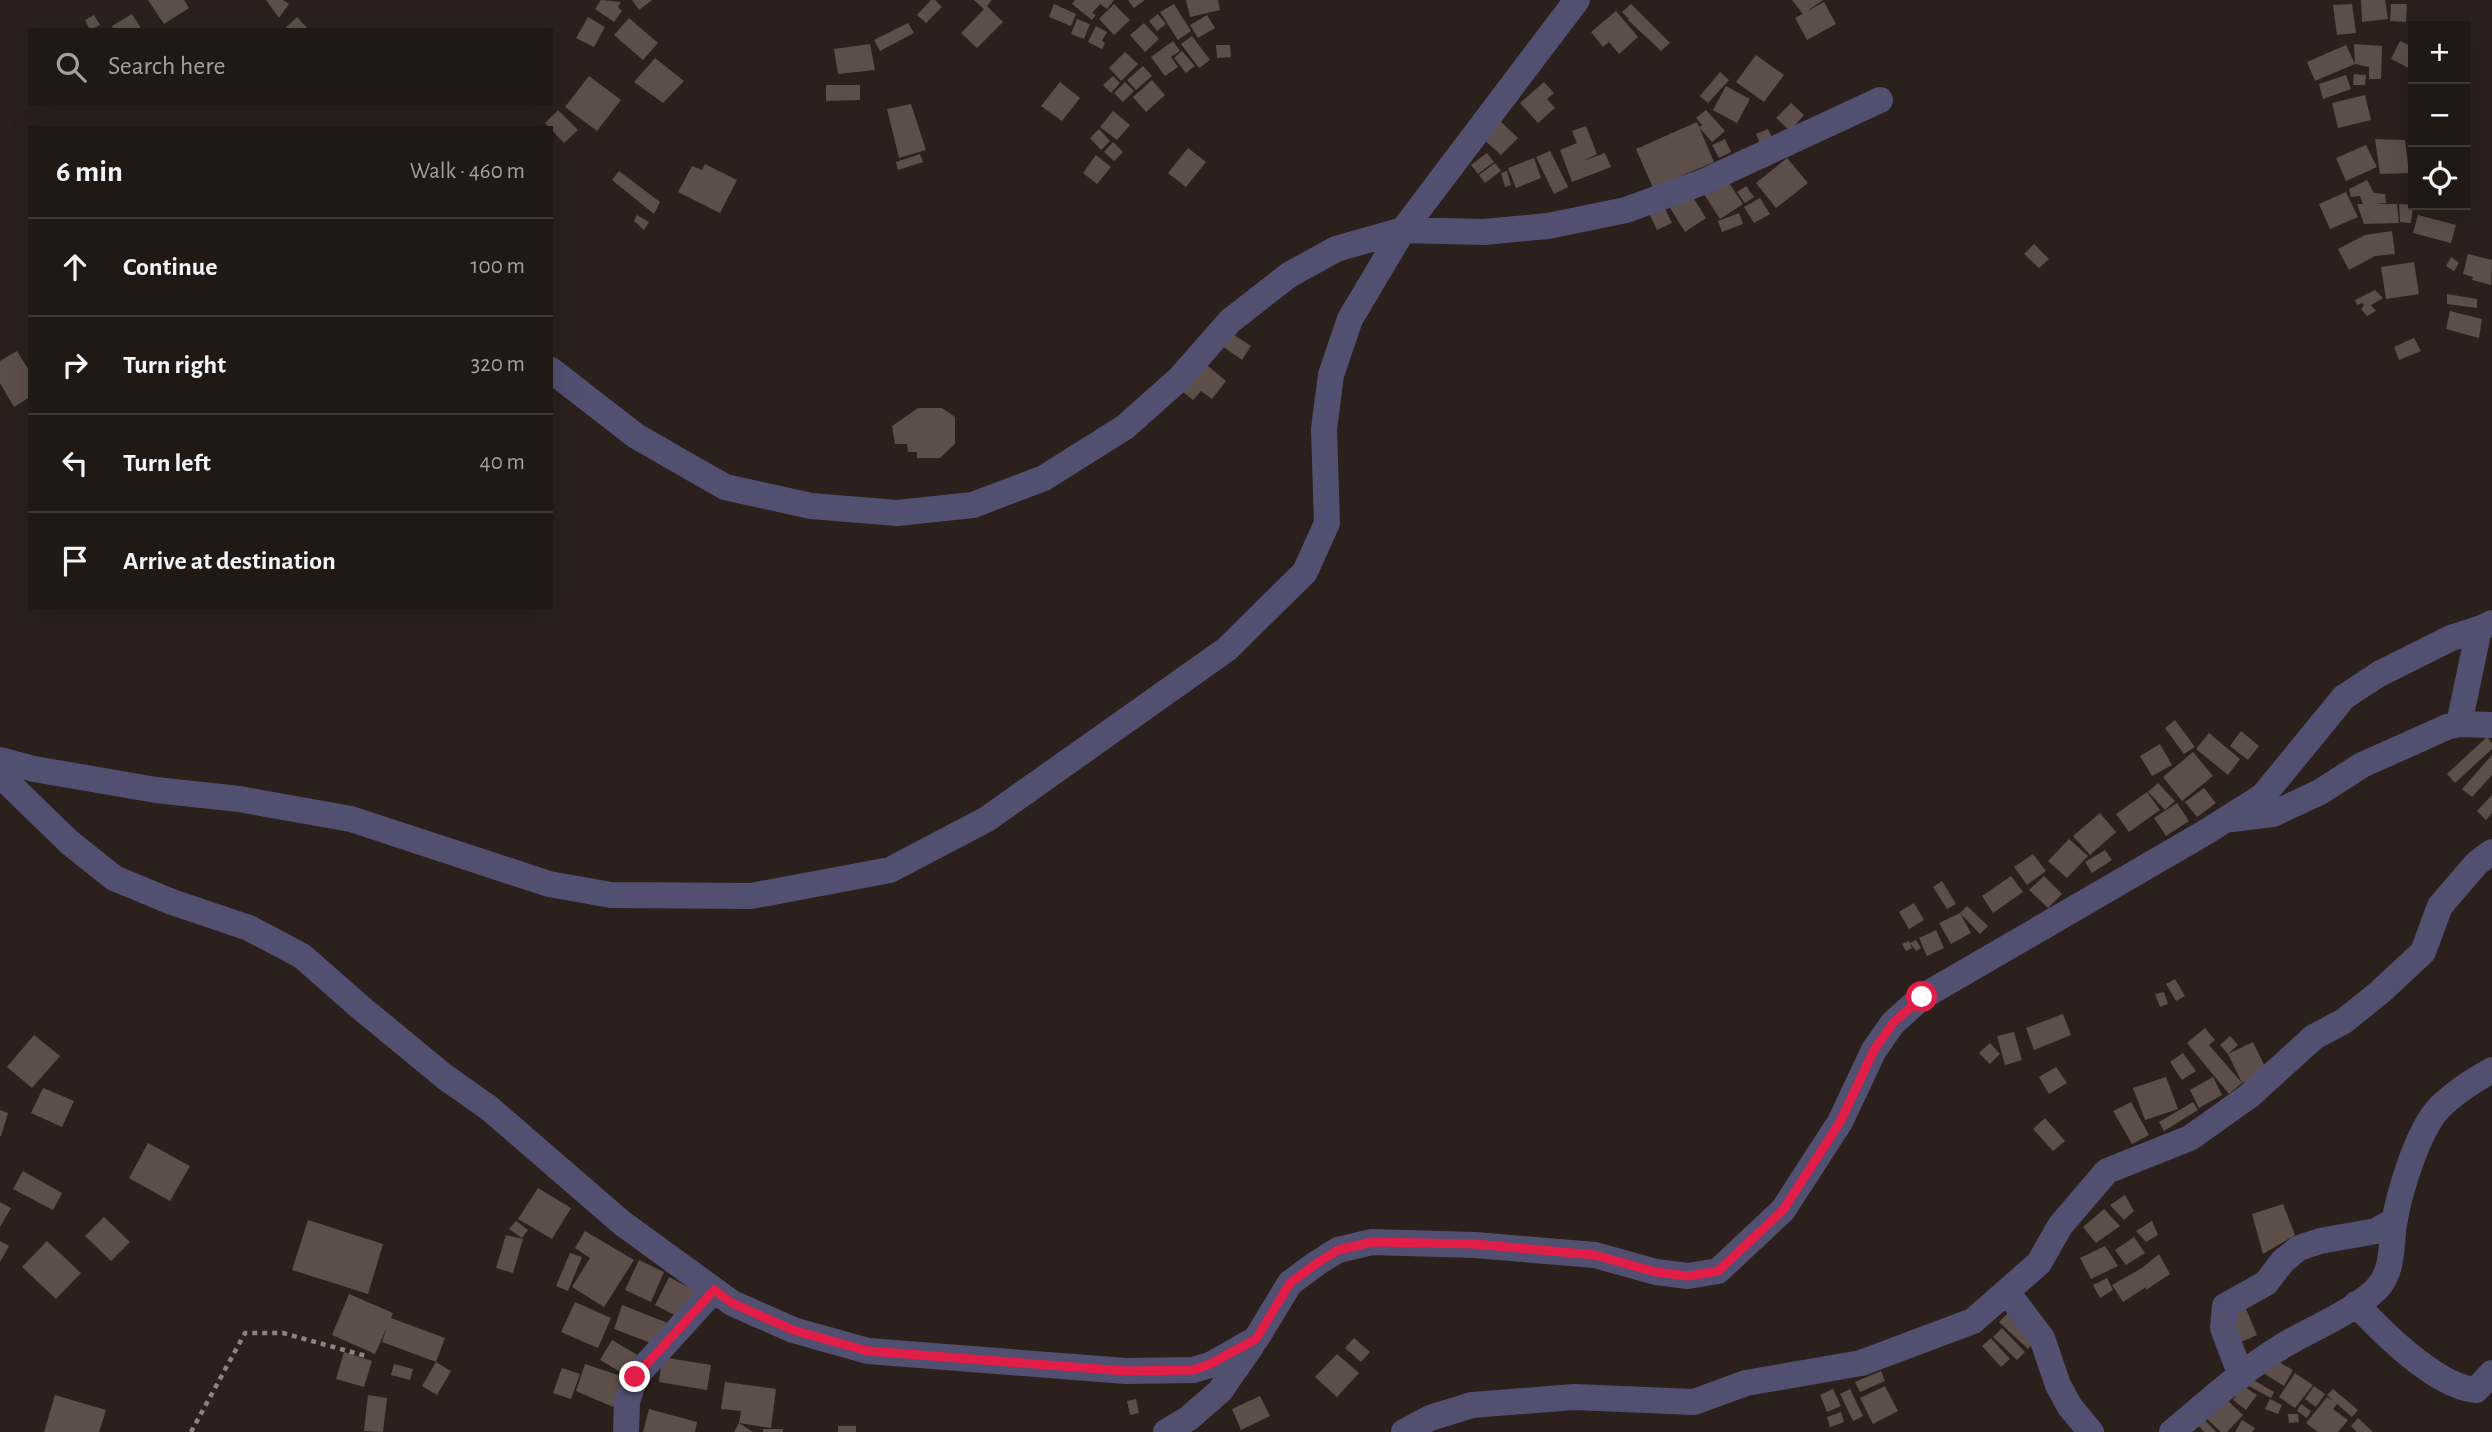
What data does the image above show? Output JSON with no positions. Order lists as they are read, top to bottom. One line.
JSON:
{"page":{"map_buttons":["+","−"],"search":"Search here","heading":["6 min","Walk · 460 m"],"list":[["Continue","100 m"],["Turn right","320 m"],["Turn left","40 m"],"Arrive at destination"]}}
